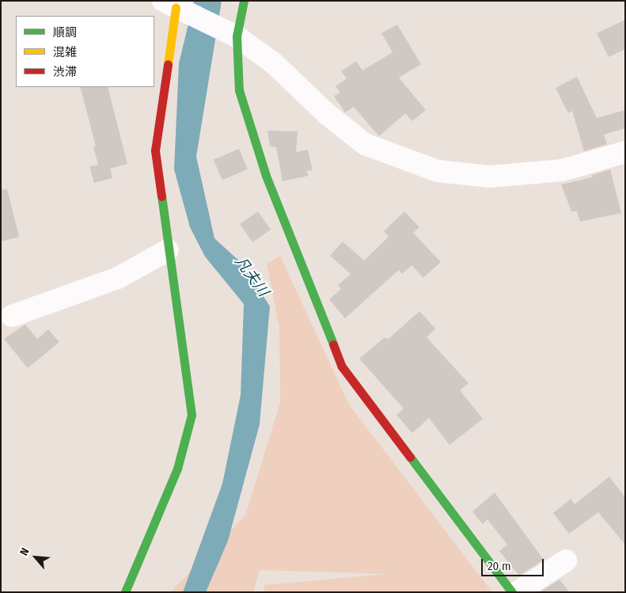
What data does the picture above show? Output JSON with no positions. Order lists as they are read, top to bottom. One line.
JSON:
{"water":["凡夫川"],"legend":["順調","混雑","渋滞"],"scale_bar":"20 m","north":"top left"}
